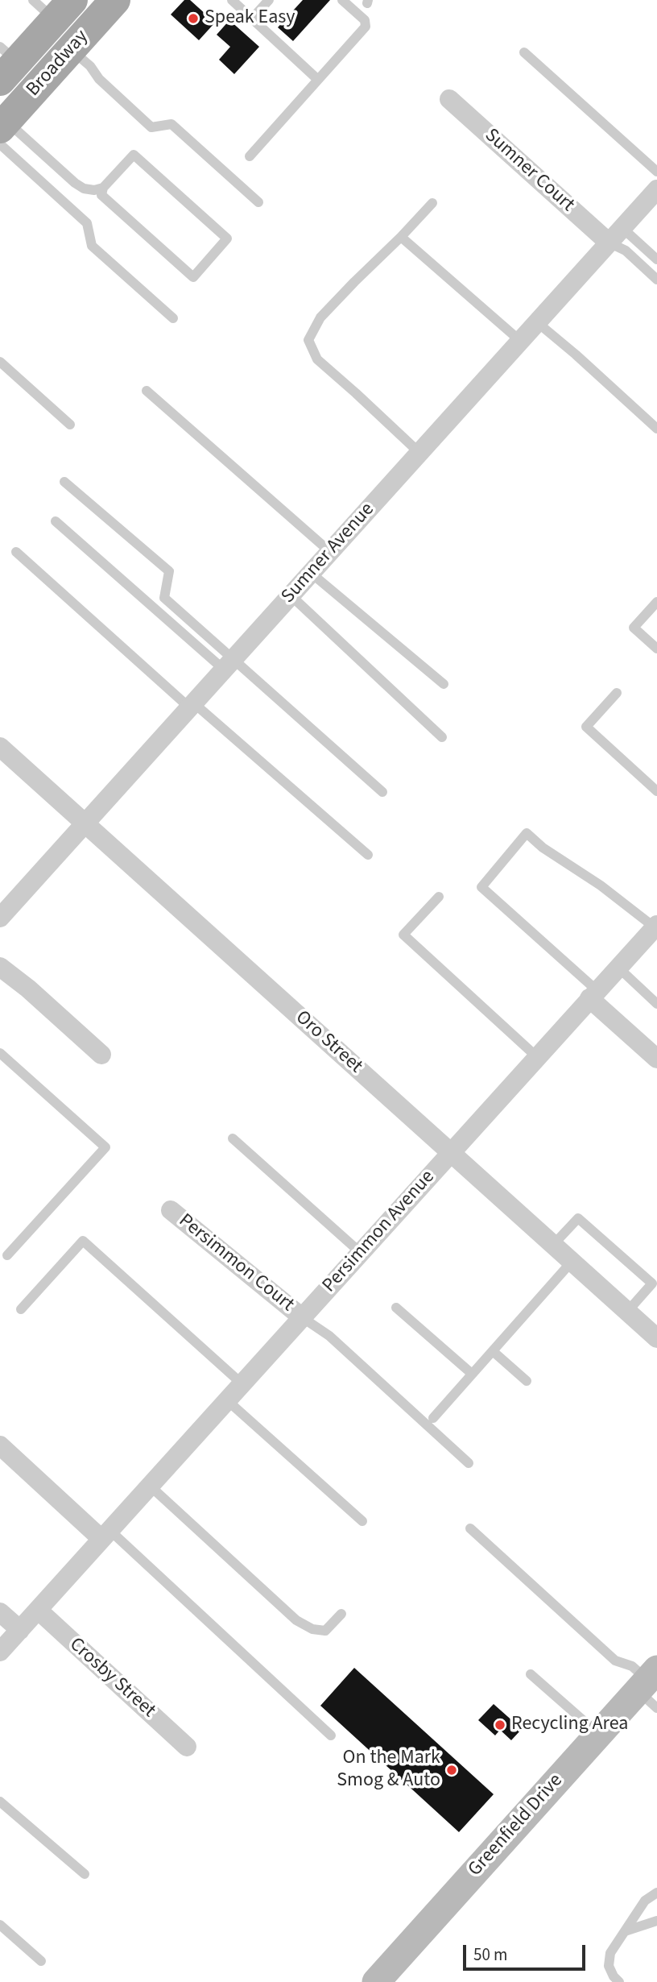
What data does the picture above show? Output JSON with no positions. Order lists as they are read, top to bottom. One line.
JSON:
{"streets":{"main road":["Broadway","Greenfield Drive"],"street":["Sumner Court","Sumner Avenue","Oro Street","Persimmon Avenue","Persimmon Court","Crosby Street"]},"crossings":[["Sumner Court","Sumner Avenue"],["Sumner Avenue","Oro Street"],["Oro Street","Persimmon Avenue"],["Persimmon Avenue","Persimmon Court"],["Persimmon Avenue","Crosby Street"]],"places":["Speak Easy","Recycling Area","On the Mark Smog & Auto"],"scale_bar":"50 m"}
